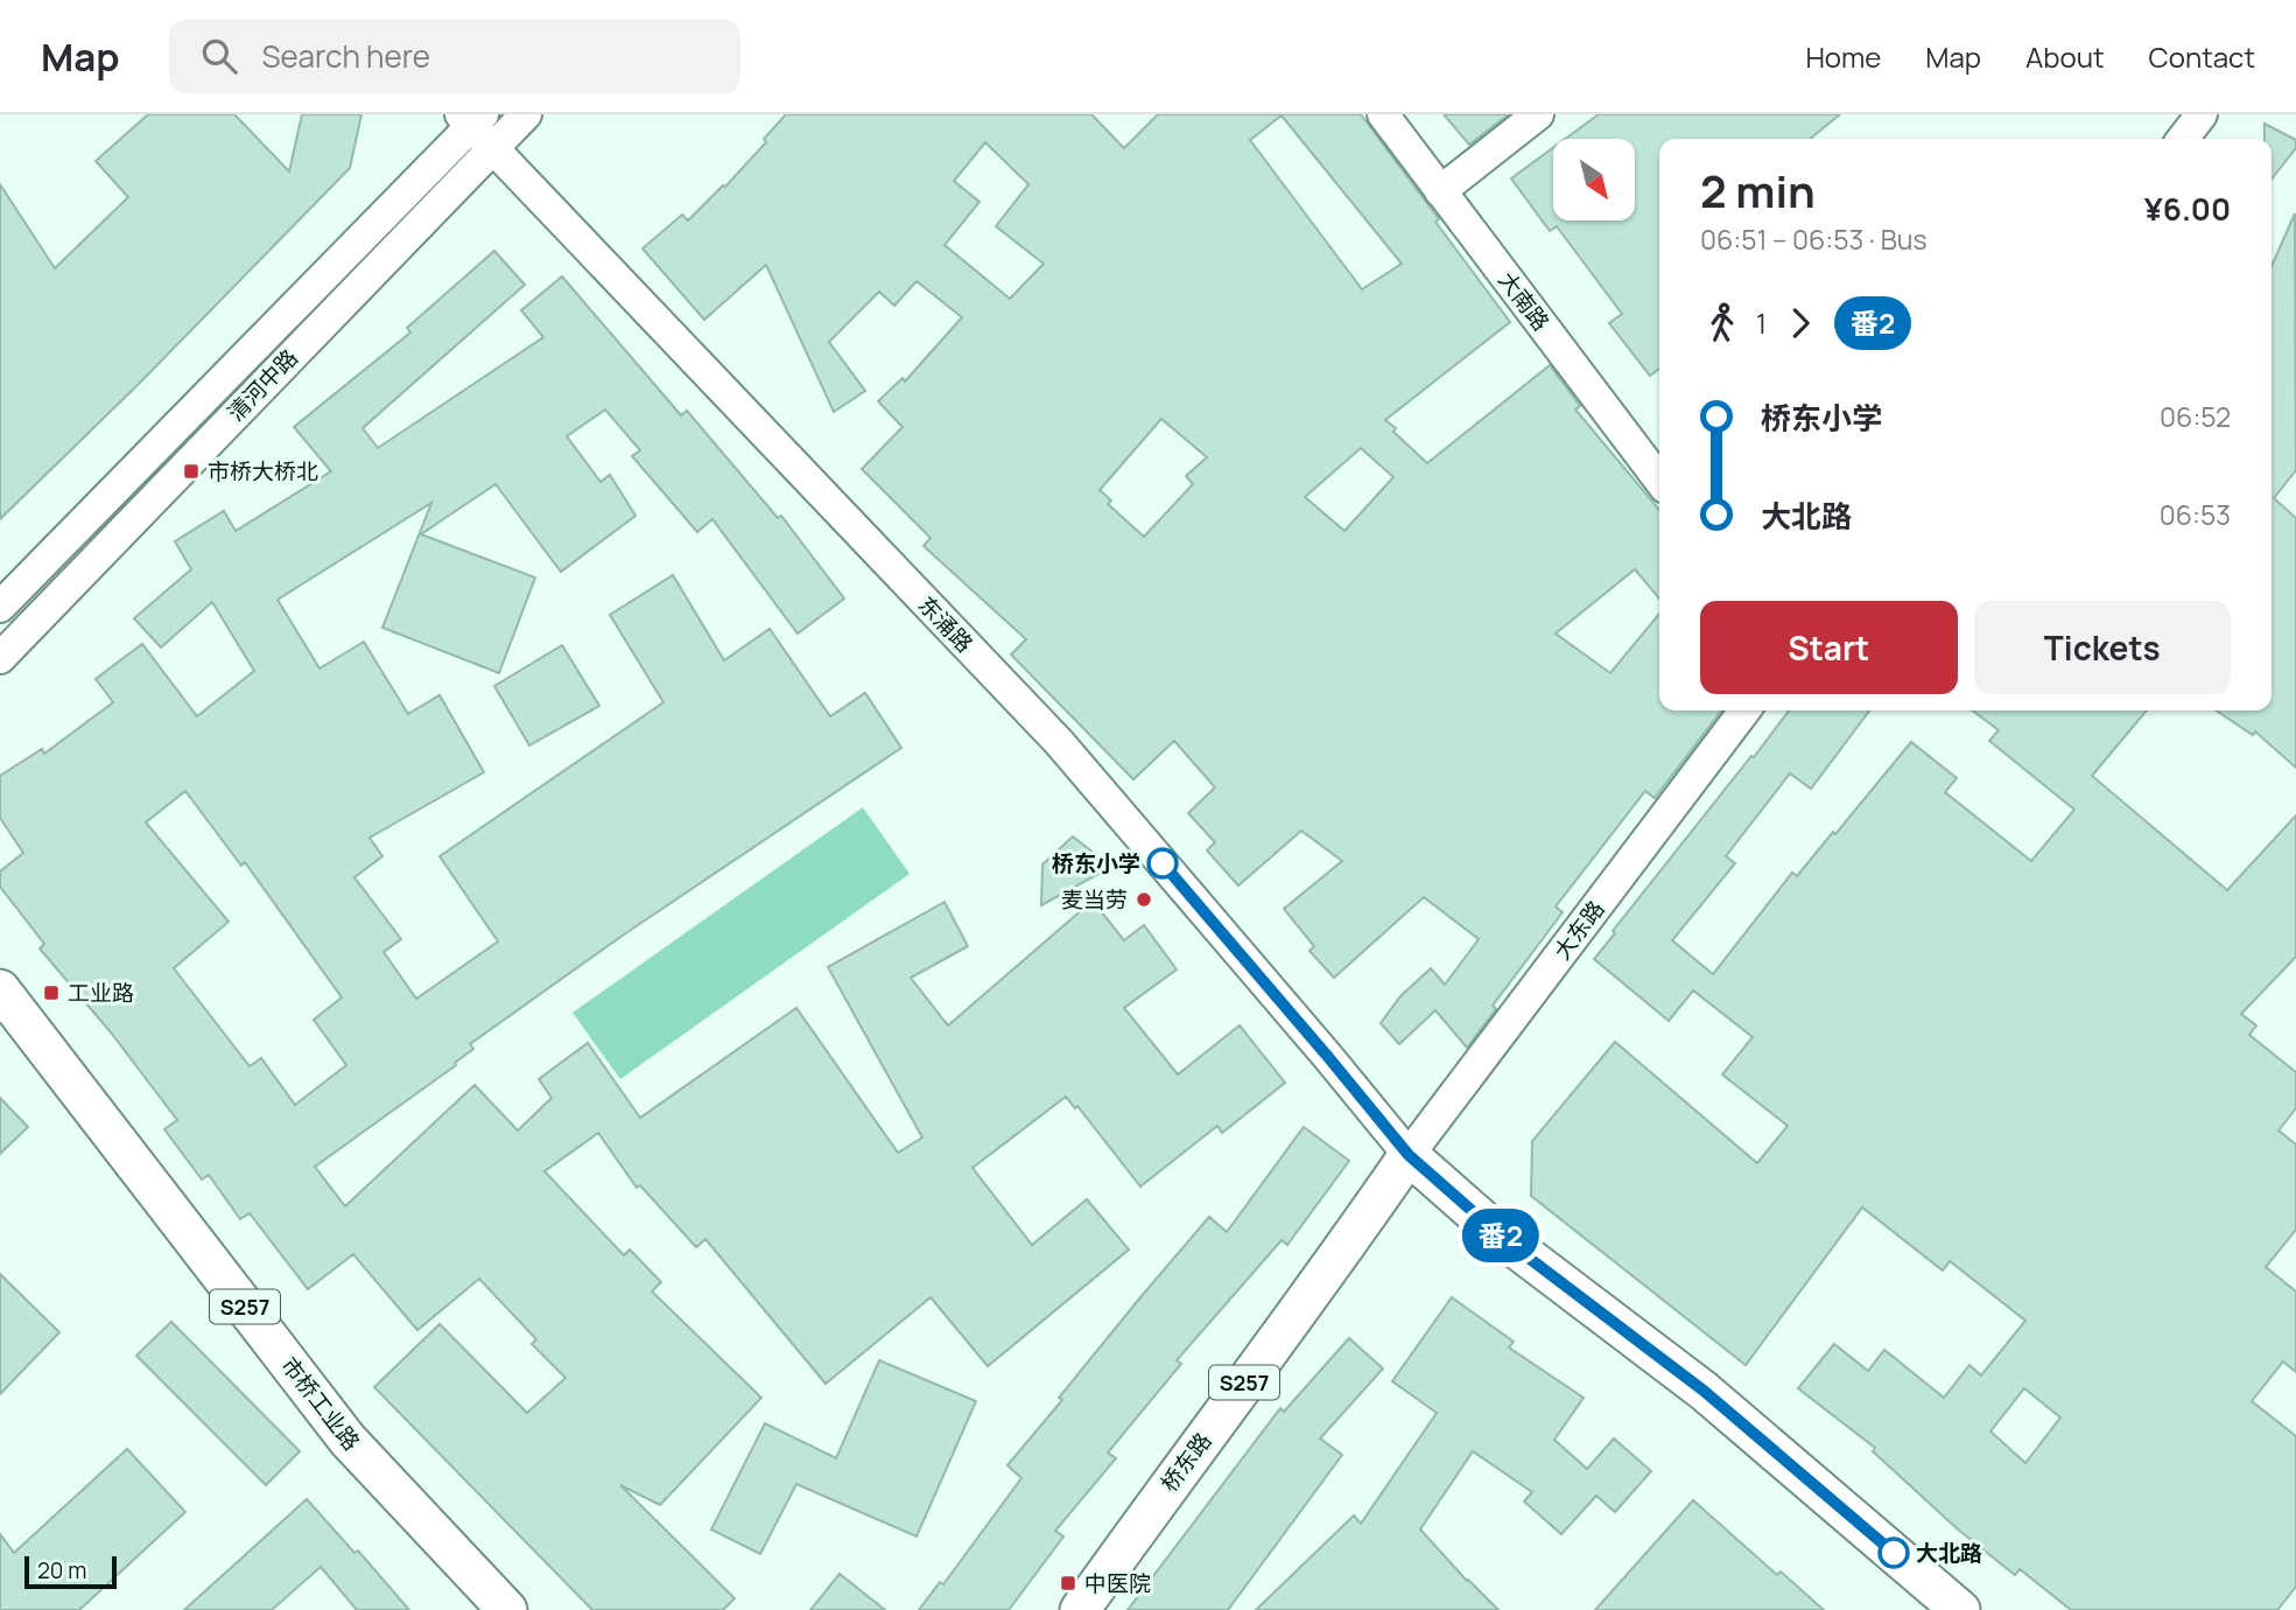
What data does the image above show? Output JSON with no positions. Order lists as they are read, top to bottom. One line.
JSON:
{"streets":{"main road":["S257","市桥工业路","桥东路"],"street":["大南路","清河中路","东涌路","大东路"]},"crossings":[["清河中路","东涌路"],["东涌路","大东路"],["东涌路","桥东路"],["大东路","桥东路"]],"places":{"transit":["市桥大桥北","工业路","中医院"],"other":["桥东小学","麦当劳","大北路"]},"lines":["bus line 番2"],"scale_bar":"20 m","north":"bottom right","page":{"header":"Map","search":"Search here","nav":["Home","Map","About","Contact"],"on_map":"番2","heading":["2 min","06:51 – 06:53 · Bus","¥6.00"],"legs":["1","番2"],"list":[{"name":"桥东小学","value":"06:52"},{"name":"大北路","value":"06:53"}],"buttons":["Start","Tickets"],"scale":"20 m"}}
